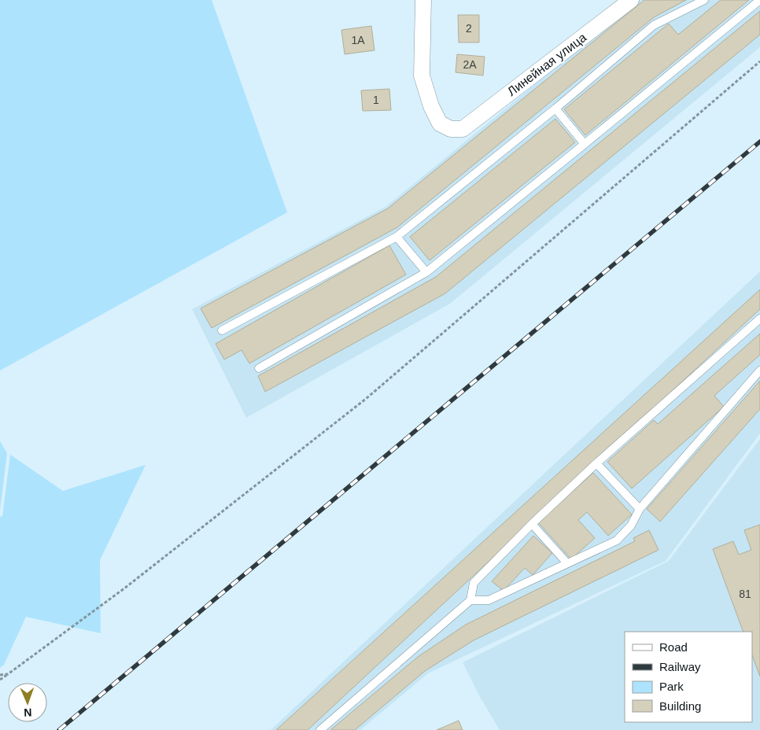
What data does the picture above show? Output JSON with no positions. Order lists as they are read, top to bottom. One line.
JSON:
{"streets":{"street":["Линейная улица"]},"house_numbers":["2","1А","2А","1","81"],"legend":["Road","Railway","Park","Building"],"north":"bottom"}
